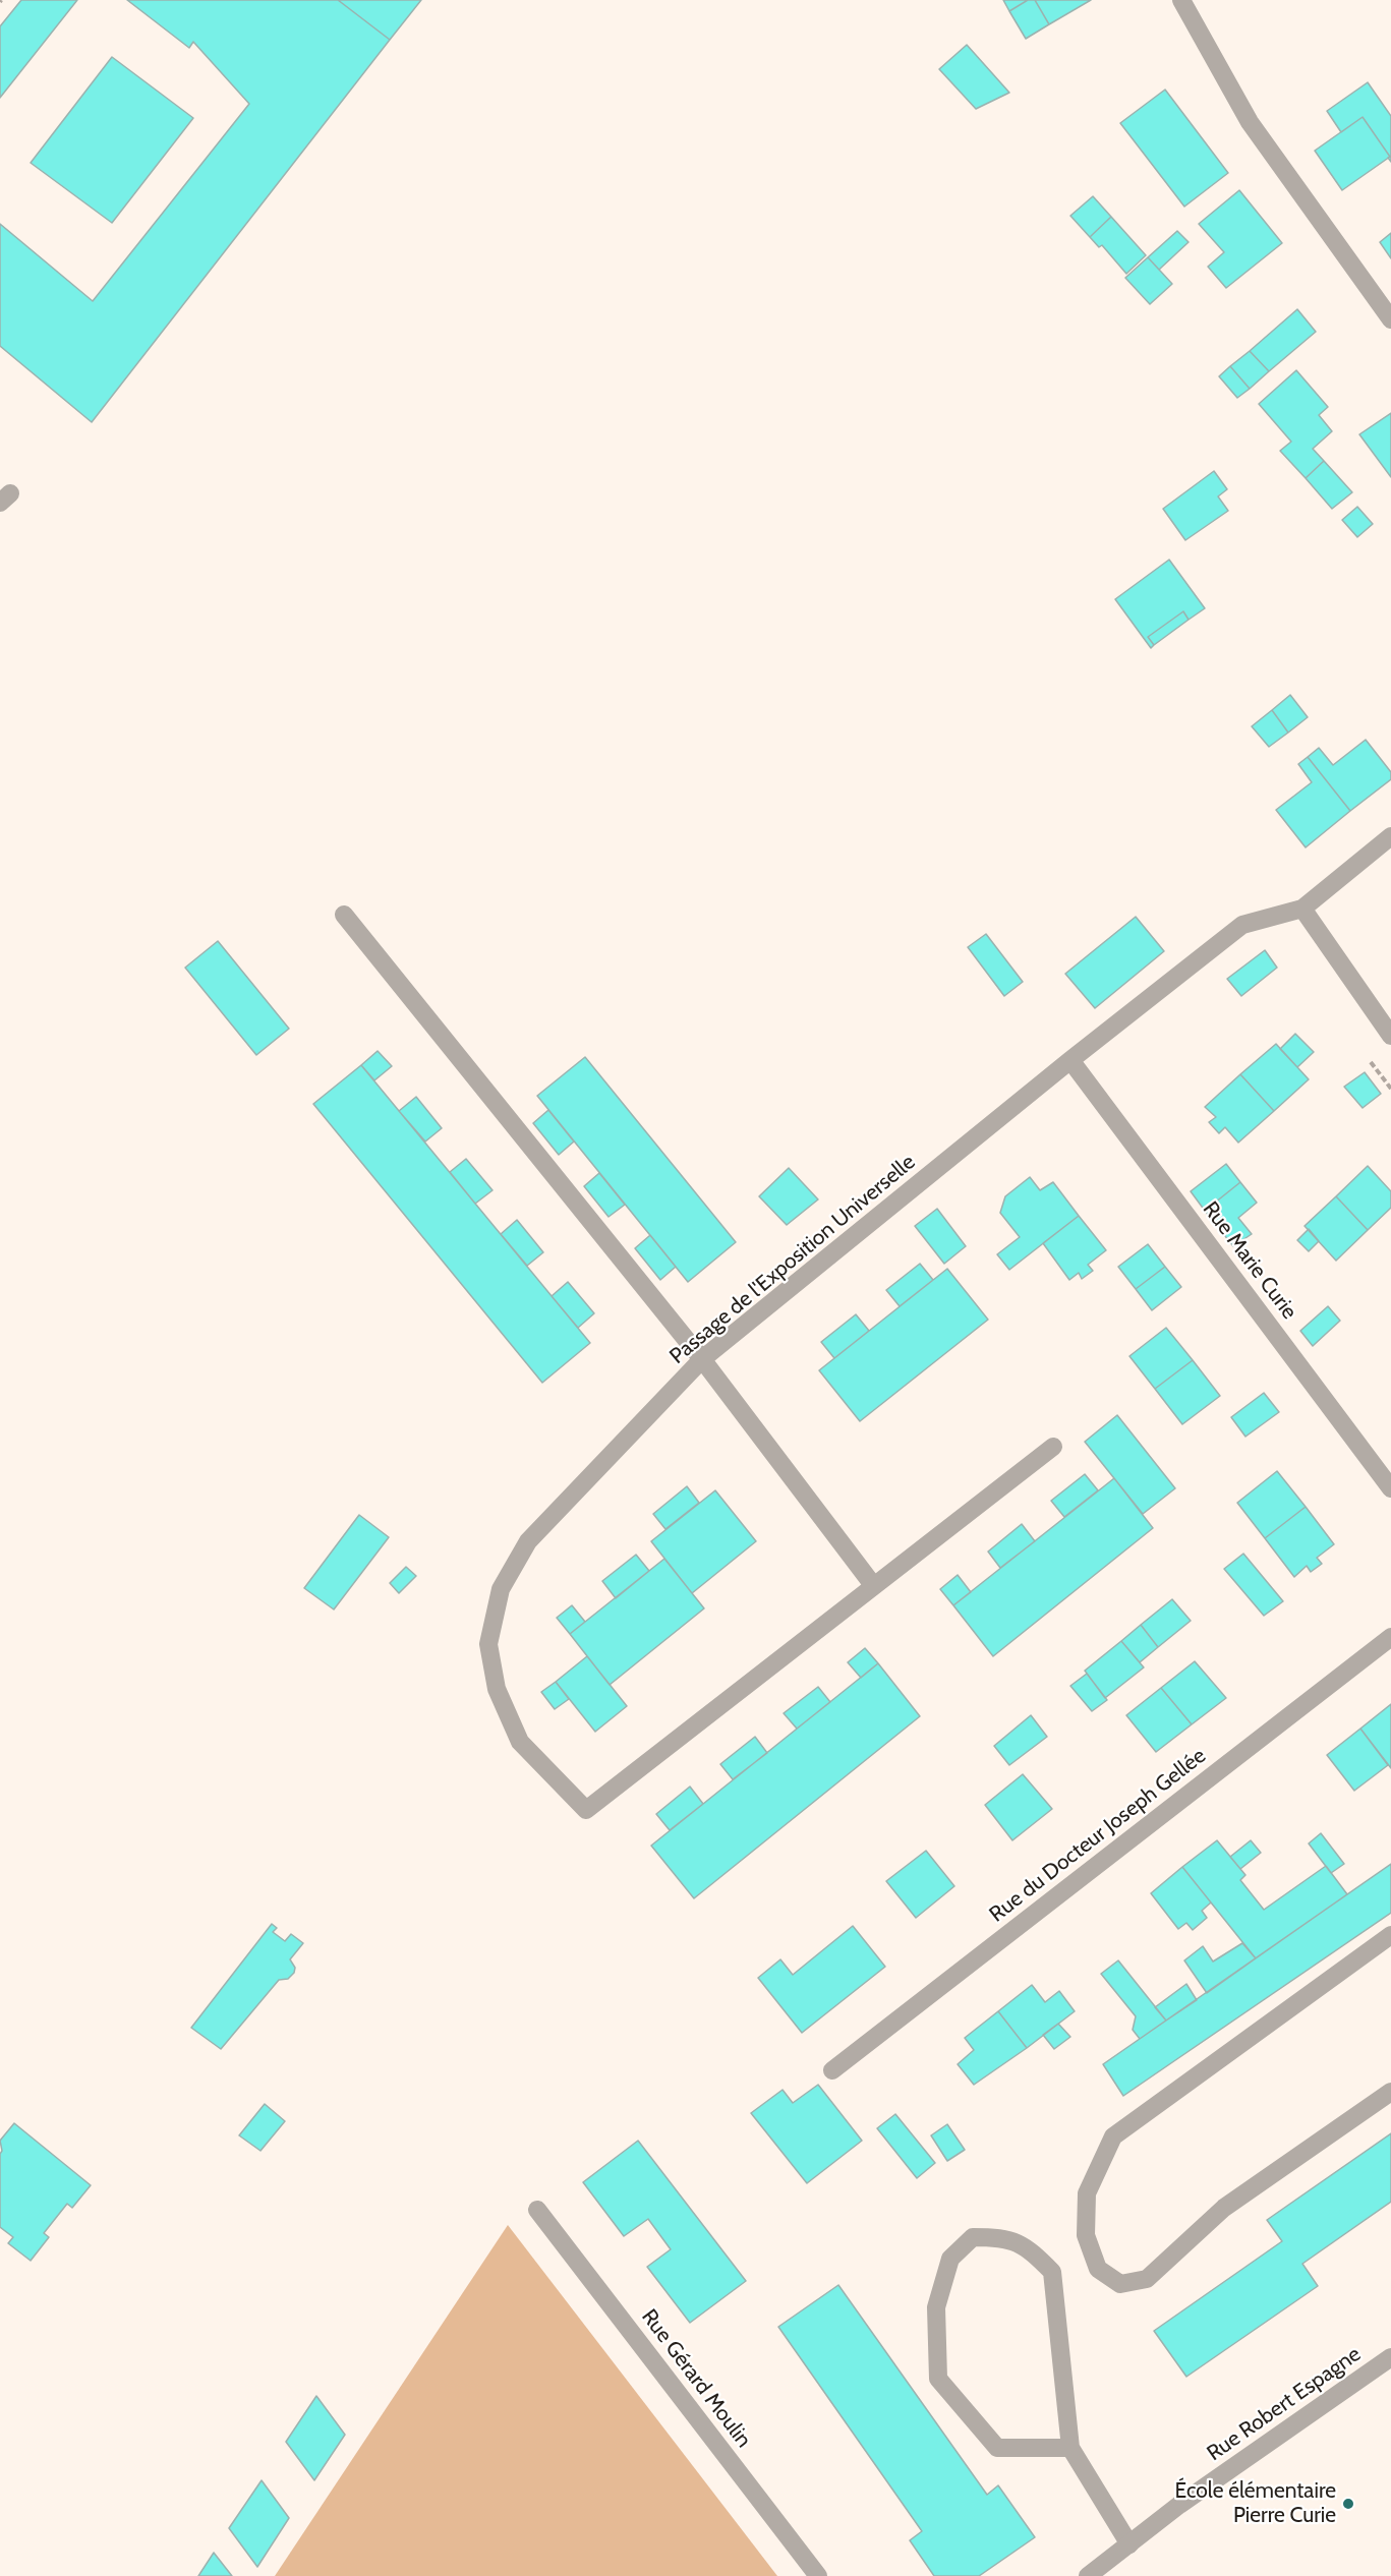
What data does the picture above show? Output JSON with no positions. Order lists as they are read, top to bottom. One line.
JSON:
{"streets":{"street":["Passage de l'Exposition Universelle","Rue Marie Curie","Rue du Docteur Joseph Gellée","Rue Gérard Moulin","Rue Robert Espagne"]},"crossings":[["Passage de l'Exposition Universelle","Rue Marie Curie"]],"places":["École élémentaire Pierre Curie"]}
